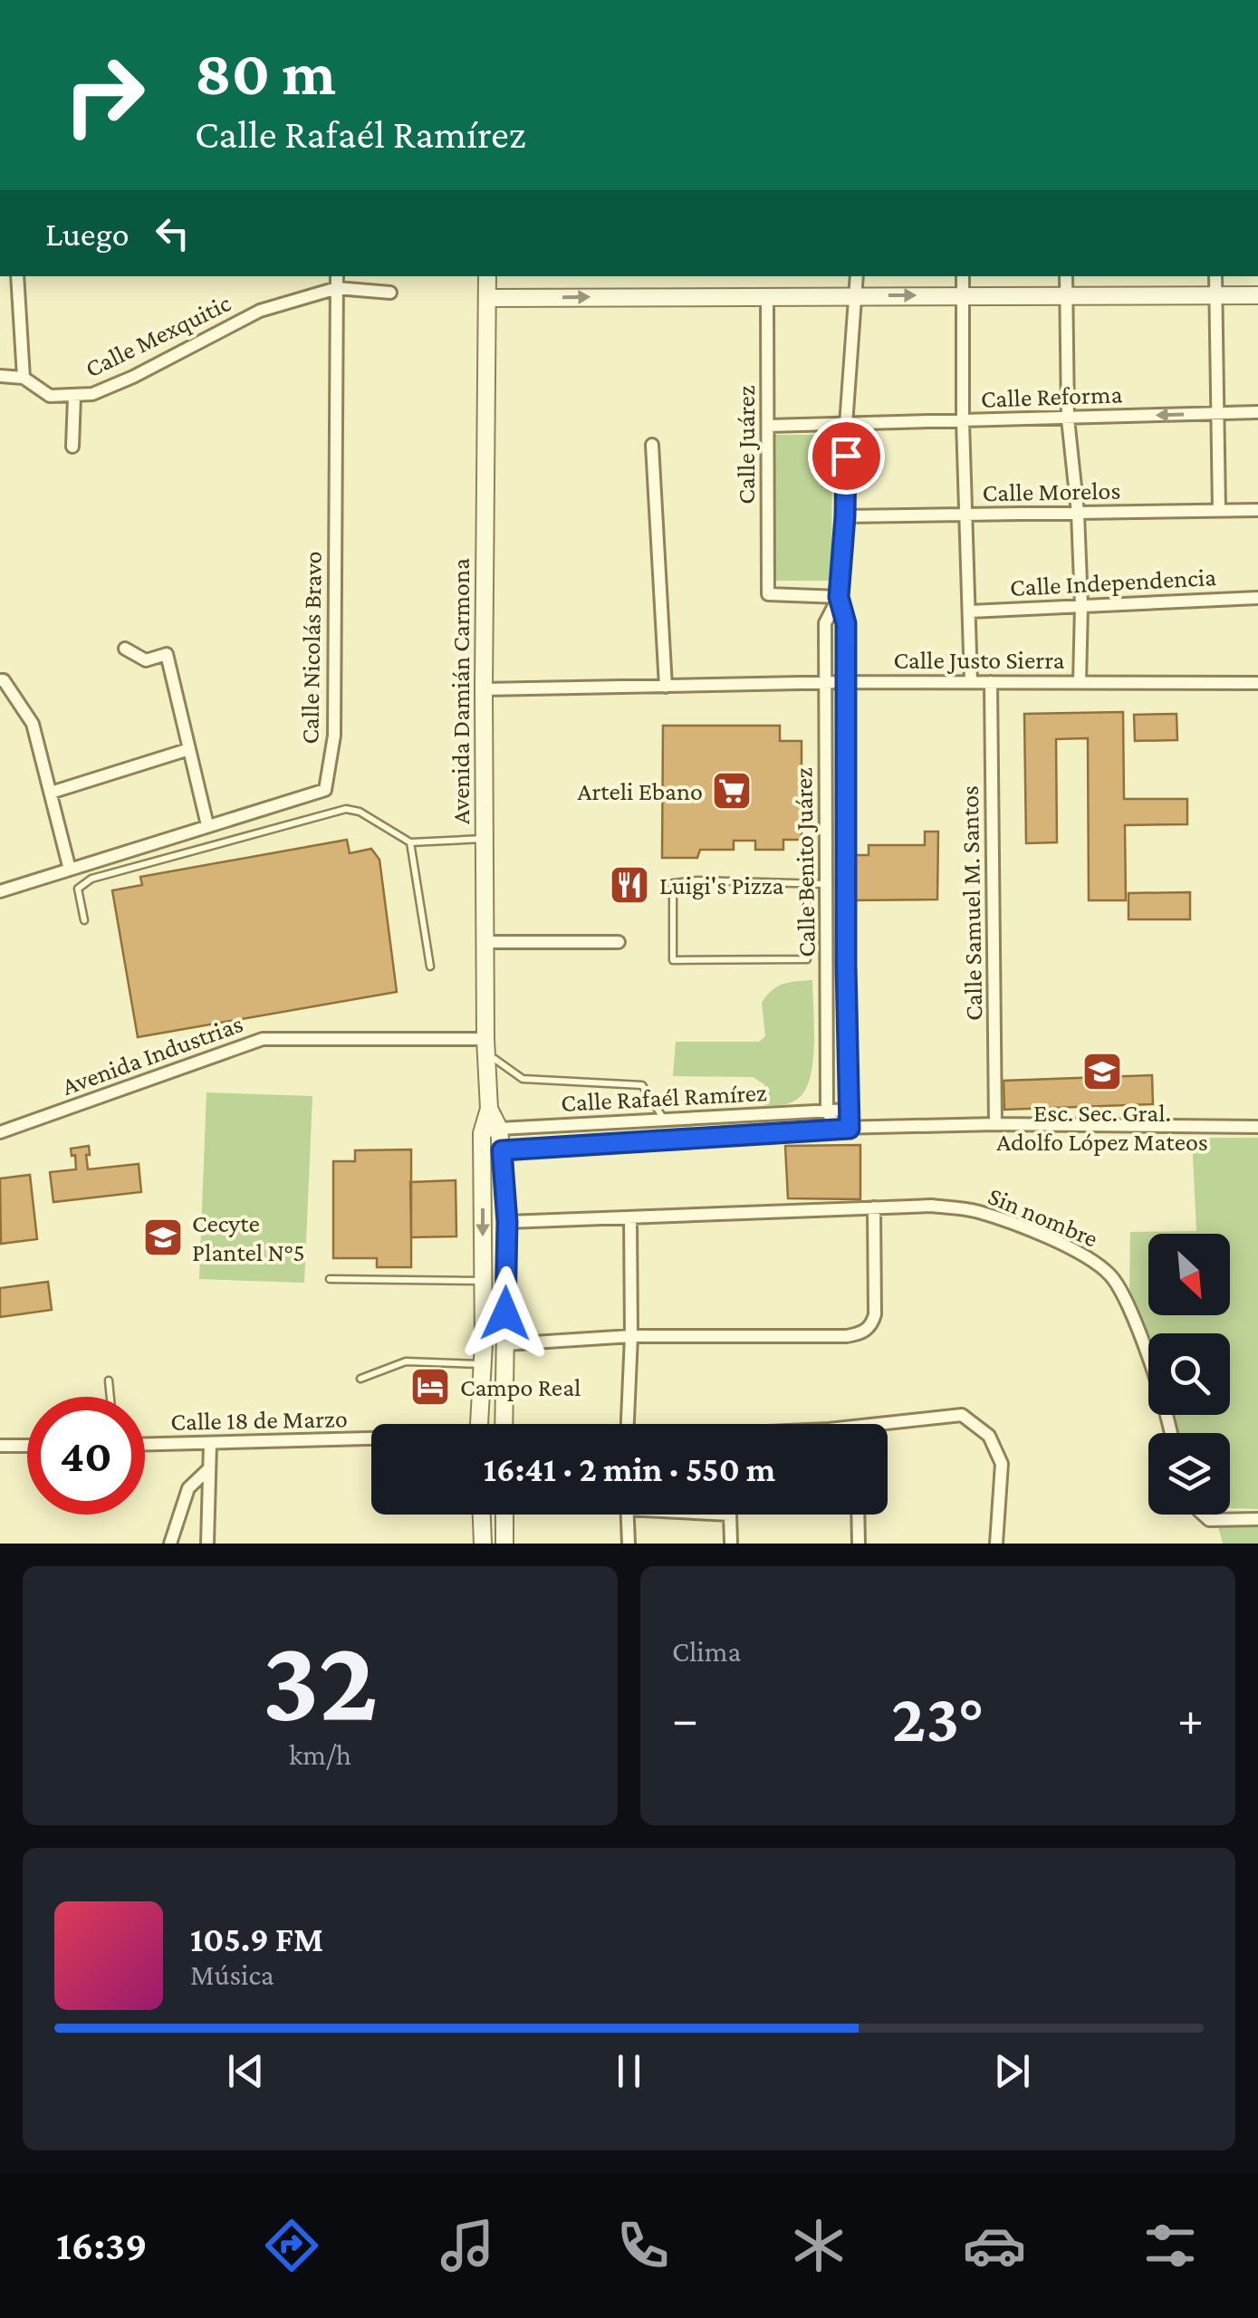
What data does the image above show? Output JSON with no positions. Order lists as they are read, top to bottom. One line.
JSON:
{"streets":{"street":["Calle Mexquitic","Calle Reforma","Calle Juárez","Calle Morelos","Calle Independencia","Calle Nicolás Bravo","Calle Justo Sierra","Avenida Damián Carmona","Calle Benito Juárez","Calle Samuel M. Santos","Avenida Industrias","Calle Rafaél Ramírez","Sin nombre","Calle 18 de Marzo"]},"crossings":[["Calle Mexquitic","Calle Nicolás Bravo"],["Calle Reforma","Calle Juárez"],["Calle Reforma","Calle Benito Juárez"],["Calle Juárez","Calle Benito Juárez"],["Calle Morelos","Calle Benito Juárez"],["Calle Justo Sierra","Avenida Damián Carmona"],["Calle Justo Sierra","Calle Benito Juárez"],["Calle Justo Sierra","Calle Samuel M. Santos"],["Avenida Damián Carmona","Avenida Industrias"],["Avenida Damián Carmona","Calle Rafaél Ramírez"],["Calle Benito Juárez","Calle Rafaél Ramírez"],["Calle Samuel M. Santos","Calle Rafaél Ramírez"]],"places":{"supermarket":["Arteli Ebano"],"restaurant":["Luigi's Pizza"],"school or university":["Esc. Sec. Gral. Adolfo López Mateos","Cecyte Plantel N°5"],"hotel":["Campo Real"]},"north":"bottom right","page":{"turn":["80 m","Calle Rafaél Ramírez"],"then":"Luego","limit":"40","trip":"16:41 · 2 min · 550 m","tile":[["32","km/h"],"Clima"],"heat":["−","23°","+"],"song":["105.9 FM","Música"],"tabs":"16:39"}}
